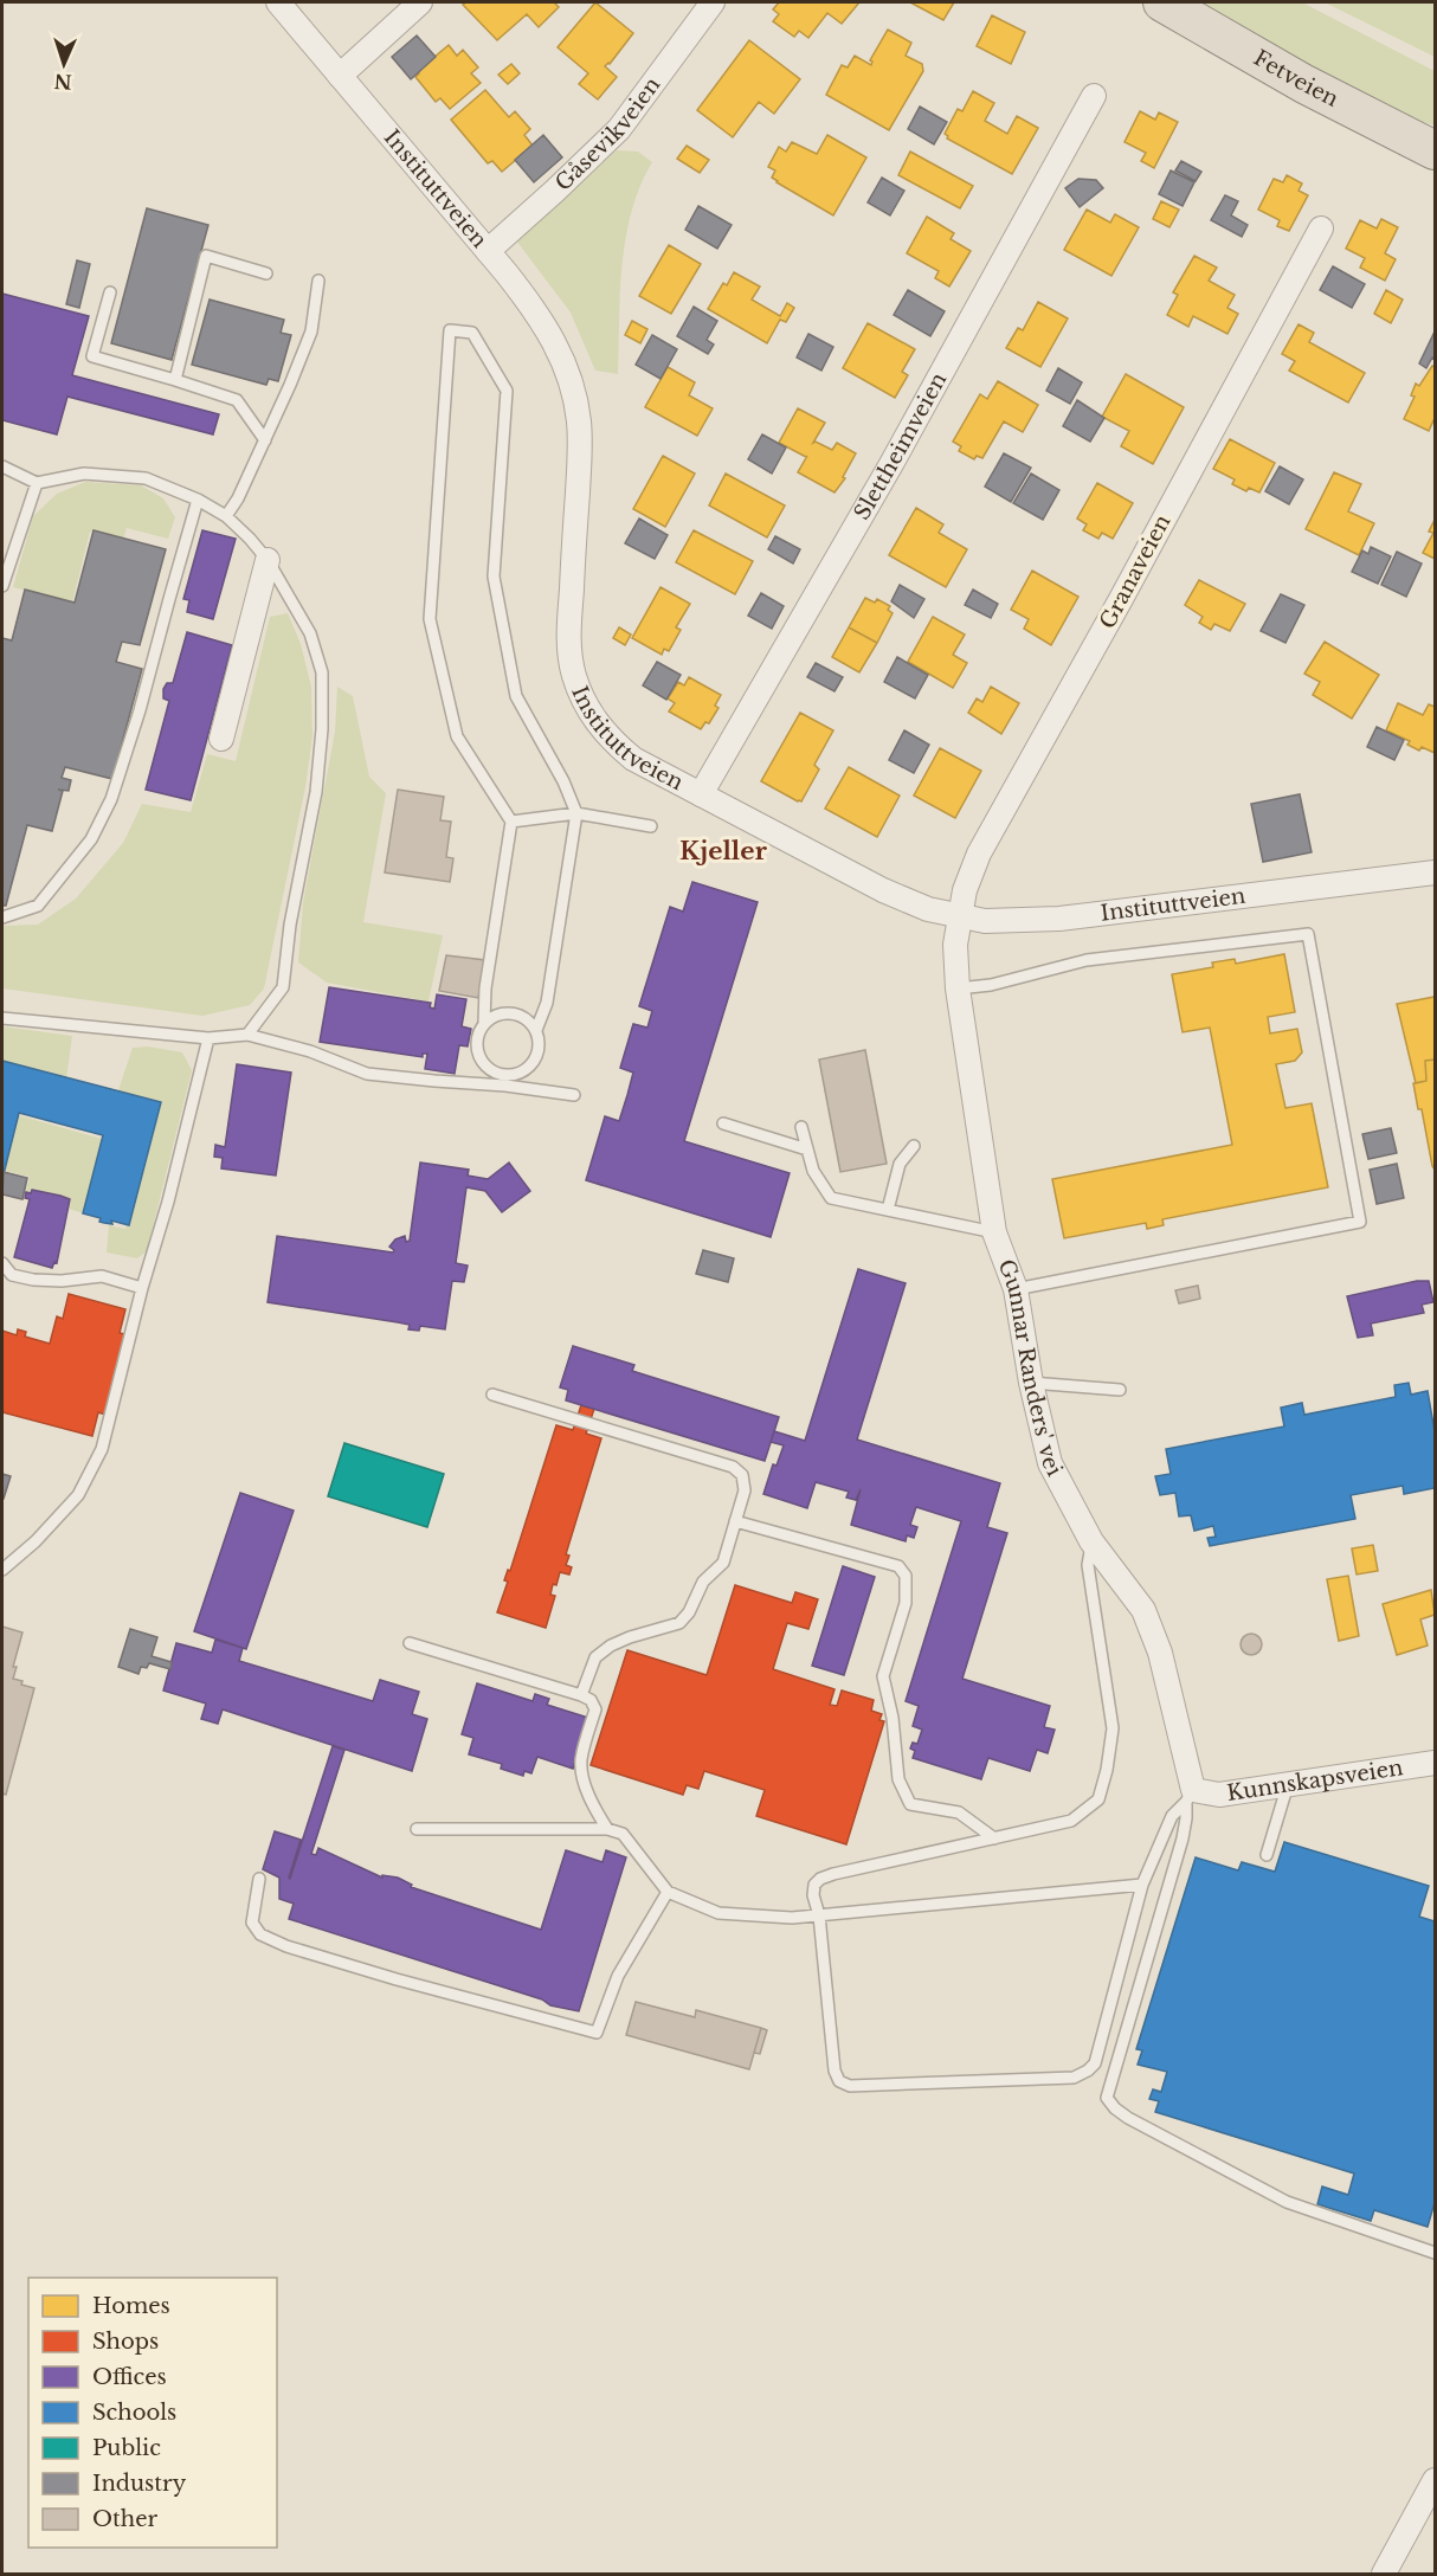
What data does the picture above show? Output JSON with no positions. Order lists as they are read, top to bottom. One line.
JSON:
{"streets":{"highway":["Fetveien"],"street":["Gåsevikveien","Instituttveien","Slettheimveien","Granaveien","Gunnar Randers' vei","Kunnskapsveien"]},"crossings":[["Gåsevikveien","Instituttveien"],["Instituttveien","Slettheimveien"],["Instituttveien","Granaveien"],["Instituttveien","Gunnar Randers' vei"],["Granaveien","Gunnar Randers' vei"],["Gunnar Randers' vei","Kunnskapsveien"]],"districts":["Kjeller"],"legend":["Homes","Shops","Offices","Schools","Public","Industry","Other"],"north":"bottom"}
